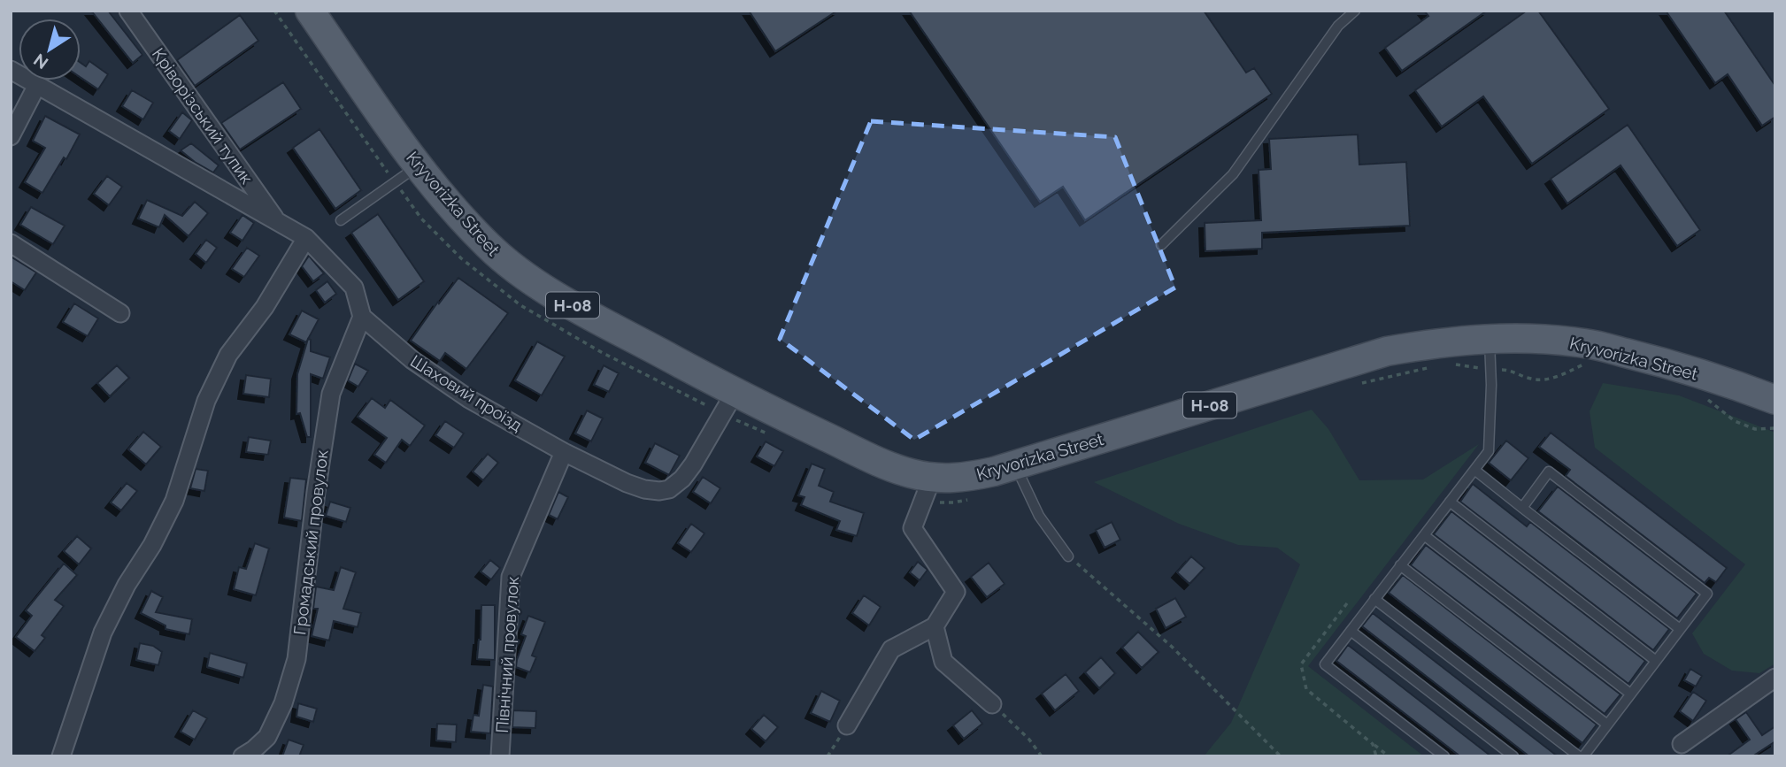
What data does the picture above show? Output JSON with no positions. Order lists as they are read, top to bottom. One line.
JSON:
{"streets":{"main road":["Kryvorizka Street","Н-08"],"street":["Кріворізський тупик","Шаховий проїзд","Громадський провулок","Північний провулок"]},"crossings":[["Kryvorizka Street","Шаховий проїзд"],["Шаховий проїзд","Громадський провулок"],["Шаховий проїзд","Північний провулок"]],"north":"bottom left"}
